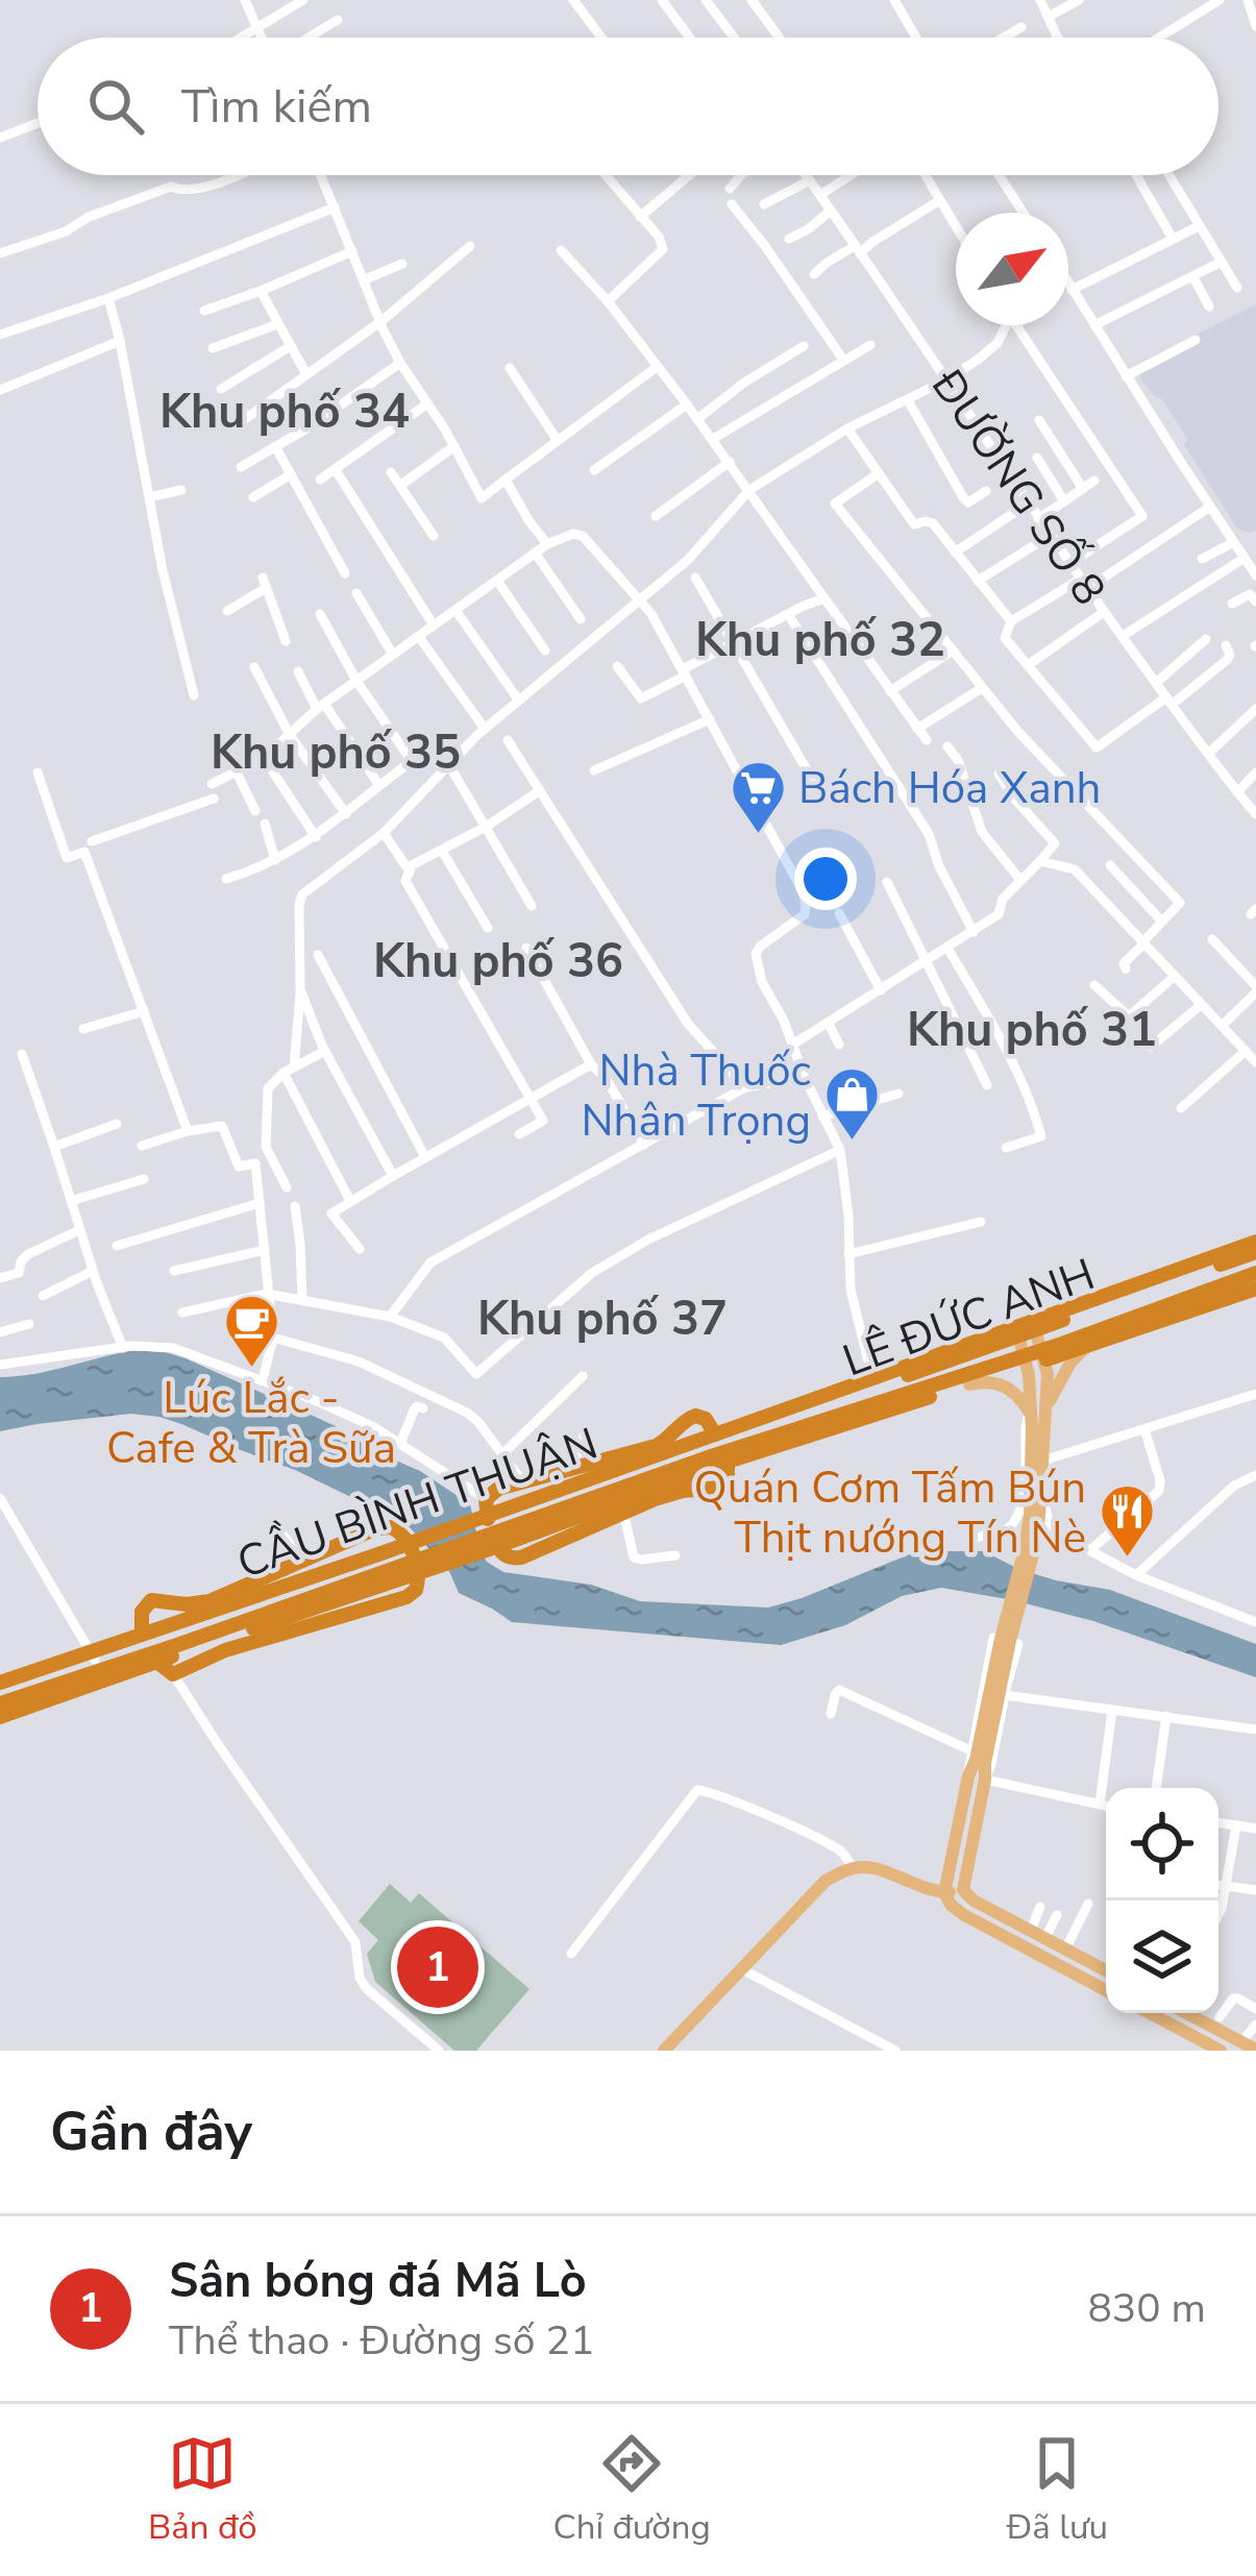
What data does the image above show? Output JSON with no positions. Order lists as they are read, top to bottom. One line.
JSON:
{"streets":{"highway":["LÊ ĐỨC ANH","CẦU BÌNH THUẬN"],"street":["ĐƯỜNG SỐ 8"]},"crossings":[["LÊ ĐỨC ANH","CẦU BÌNH THUẬN"]],"districts":["Khu phố 34","Khu phố 32","Khu phố 35","Khu phố 36","Khu phố 31","Khu phố 37"],"places":{"supermarket":["Bách Hóa Xanh"],"shop":["Nhà Thuốc Nhân Trọng"],"cafe":["Lúc Lắc - Cafe & Trà Sữa"],"restaurant":["Quán Cơm Tấm Bún Thịt nướng Tín Nè"]},"north":"top right","page":{"search":"Tìm kiếm","pins":"1","heading":"Gần đây","list":[{"mark":"1","name":"Sân bóng đá Mã Lò","note":"Thể thao · Đường số 21","value":"830 m"}],"nav":["Bản đồ","Chỉ đường","Đã lưu"]}}
